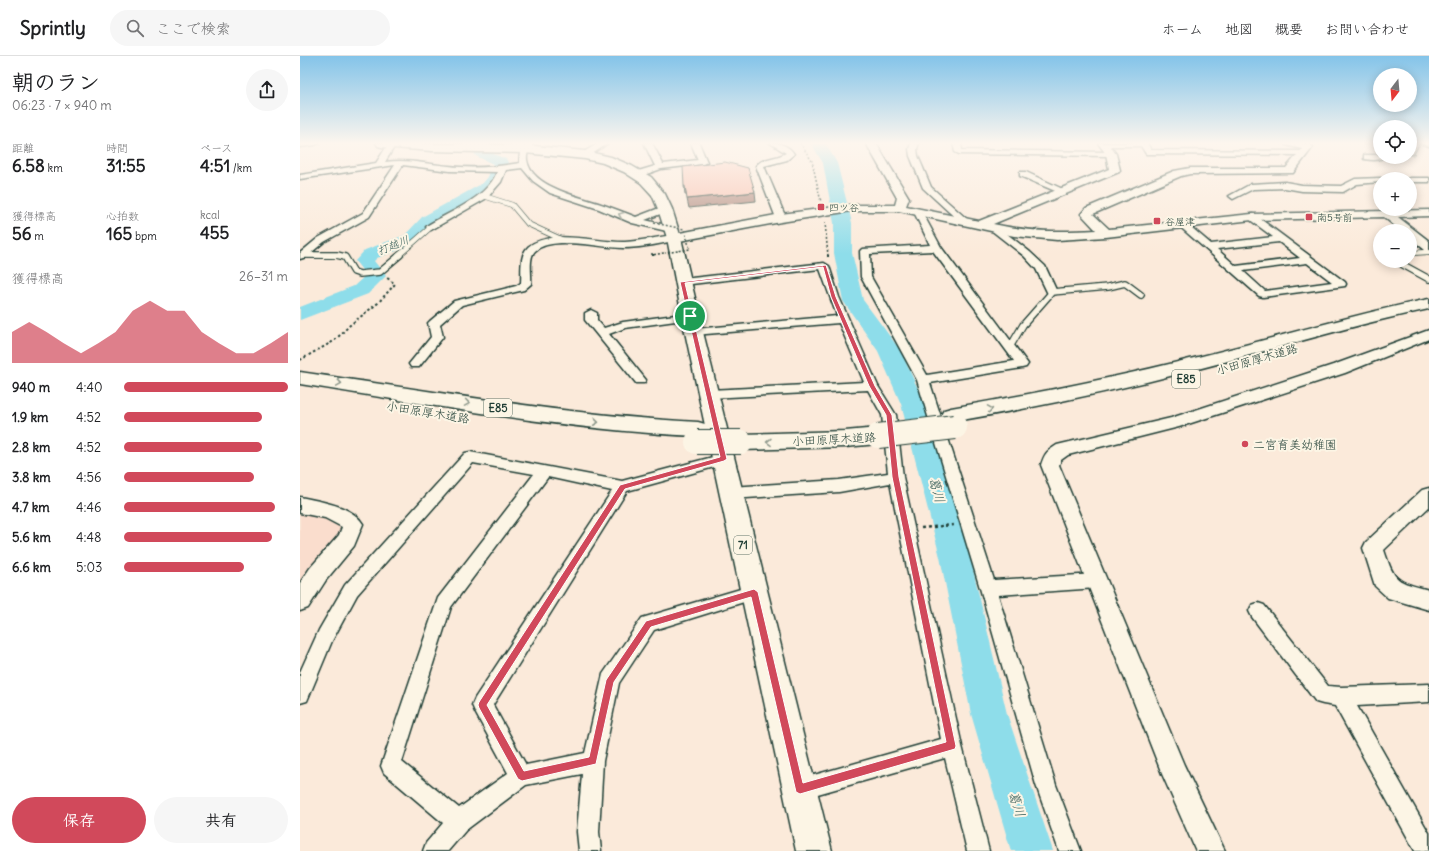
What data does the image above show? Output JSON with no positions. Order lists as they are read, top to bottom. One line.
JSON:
{"streets":{"main road":["小田原厚木道路","E85","71"]},"crossings":[["小田原厚木道路","71"]],"water":["打越川","葛川"],"places":{"transit":["四ツ谷","南5号前","谷屋津"],"other":["二宮育美幼稚園"]},"north":"bottom","page":{"header":"Sprintly","search":"ここで検索","nav":["ホーム","地図","概要","お問い合わせ"],"heading":["朝のラン","06:23 · 7 × 940 m"],"map_buttons":["+","−"],"stats":[["距離","6.58 km"],["時間","31:55"],["ペース","4:51 /km"],["獲得標高","56 m"],["心拍数","165 bpm"],["kcal","455"]],"chart":["獲得標高","26–31 m"],"list":[{"name":"940 m","note":"4:40"},{"name":"1.9 km","note":"4:52"},{"name":"2.8 km","note":"4:52"},{"name":"3.8 km","note":"4:56"},{"name":"4.7 km","note":"4:46"},{"name":"5.6 km","note":"4:48"},{"name":"6.6 km","note":"5:03"}],"buttons":["保存","共有"]}}
